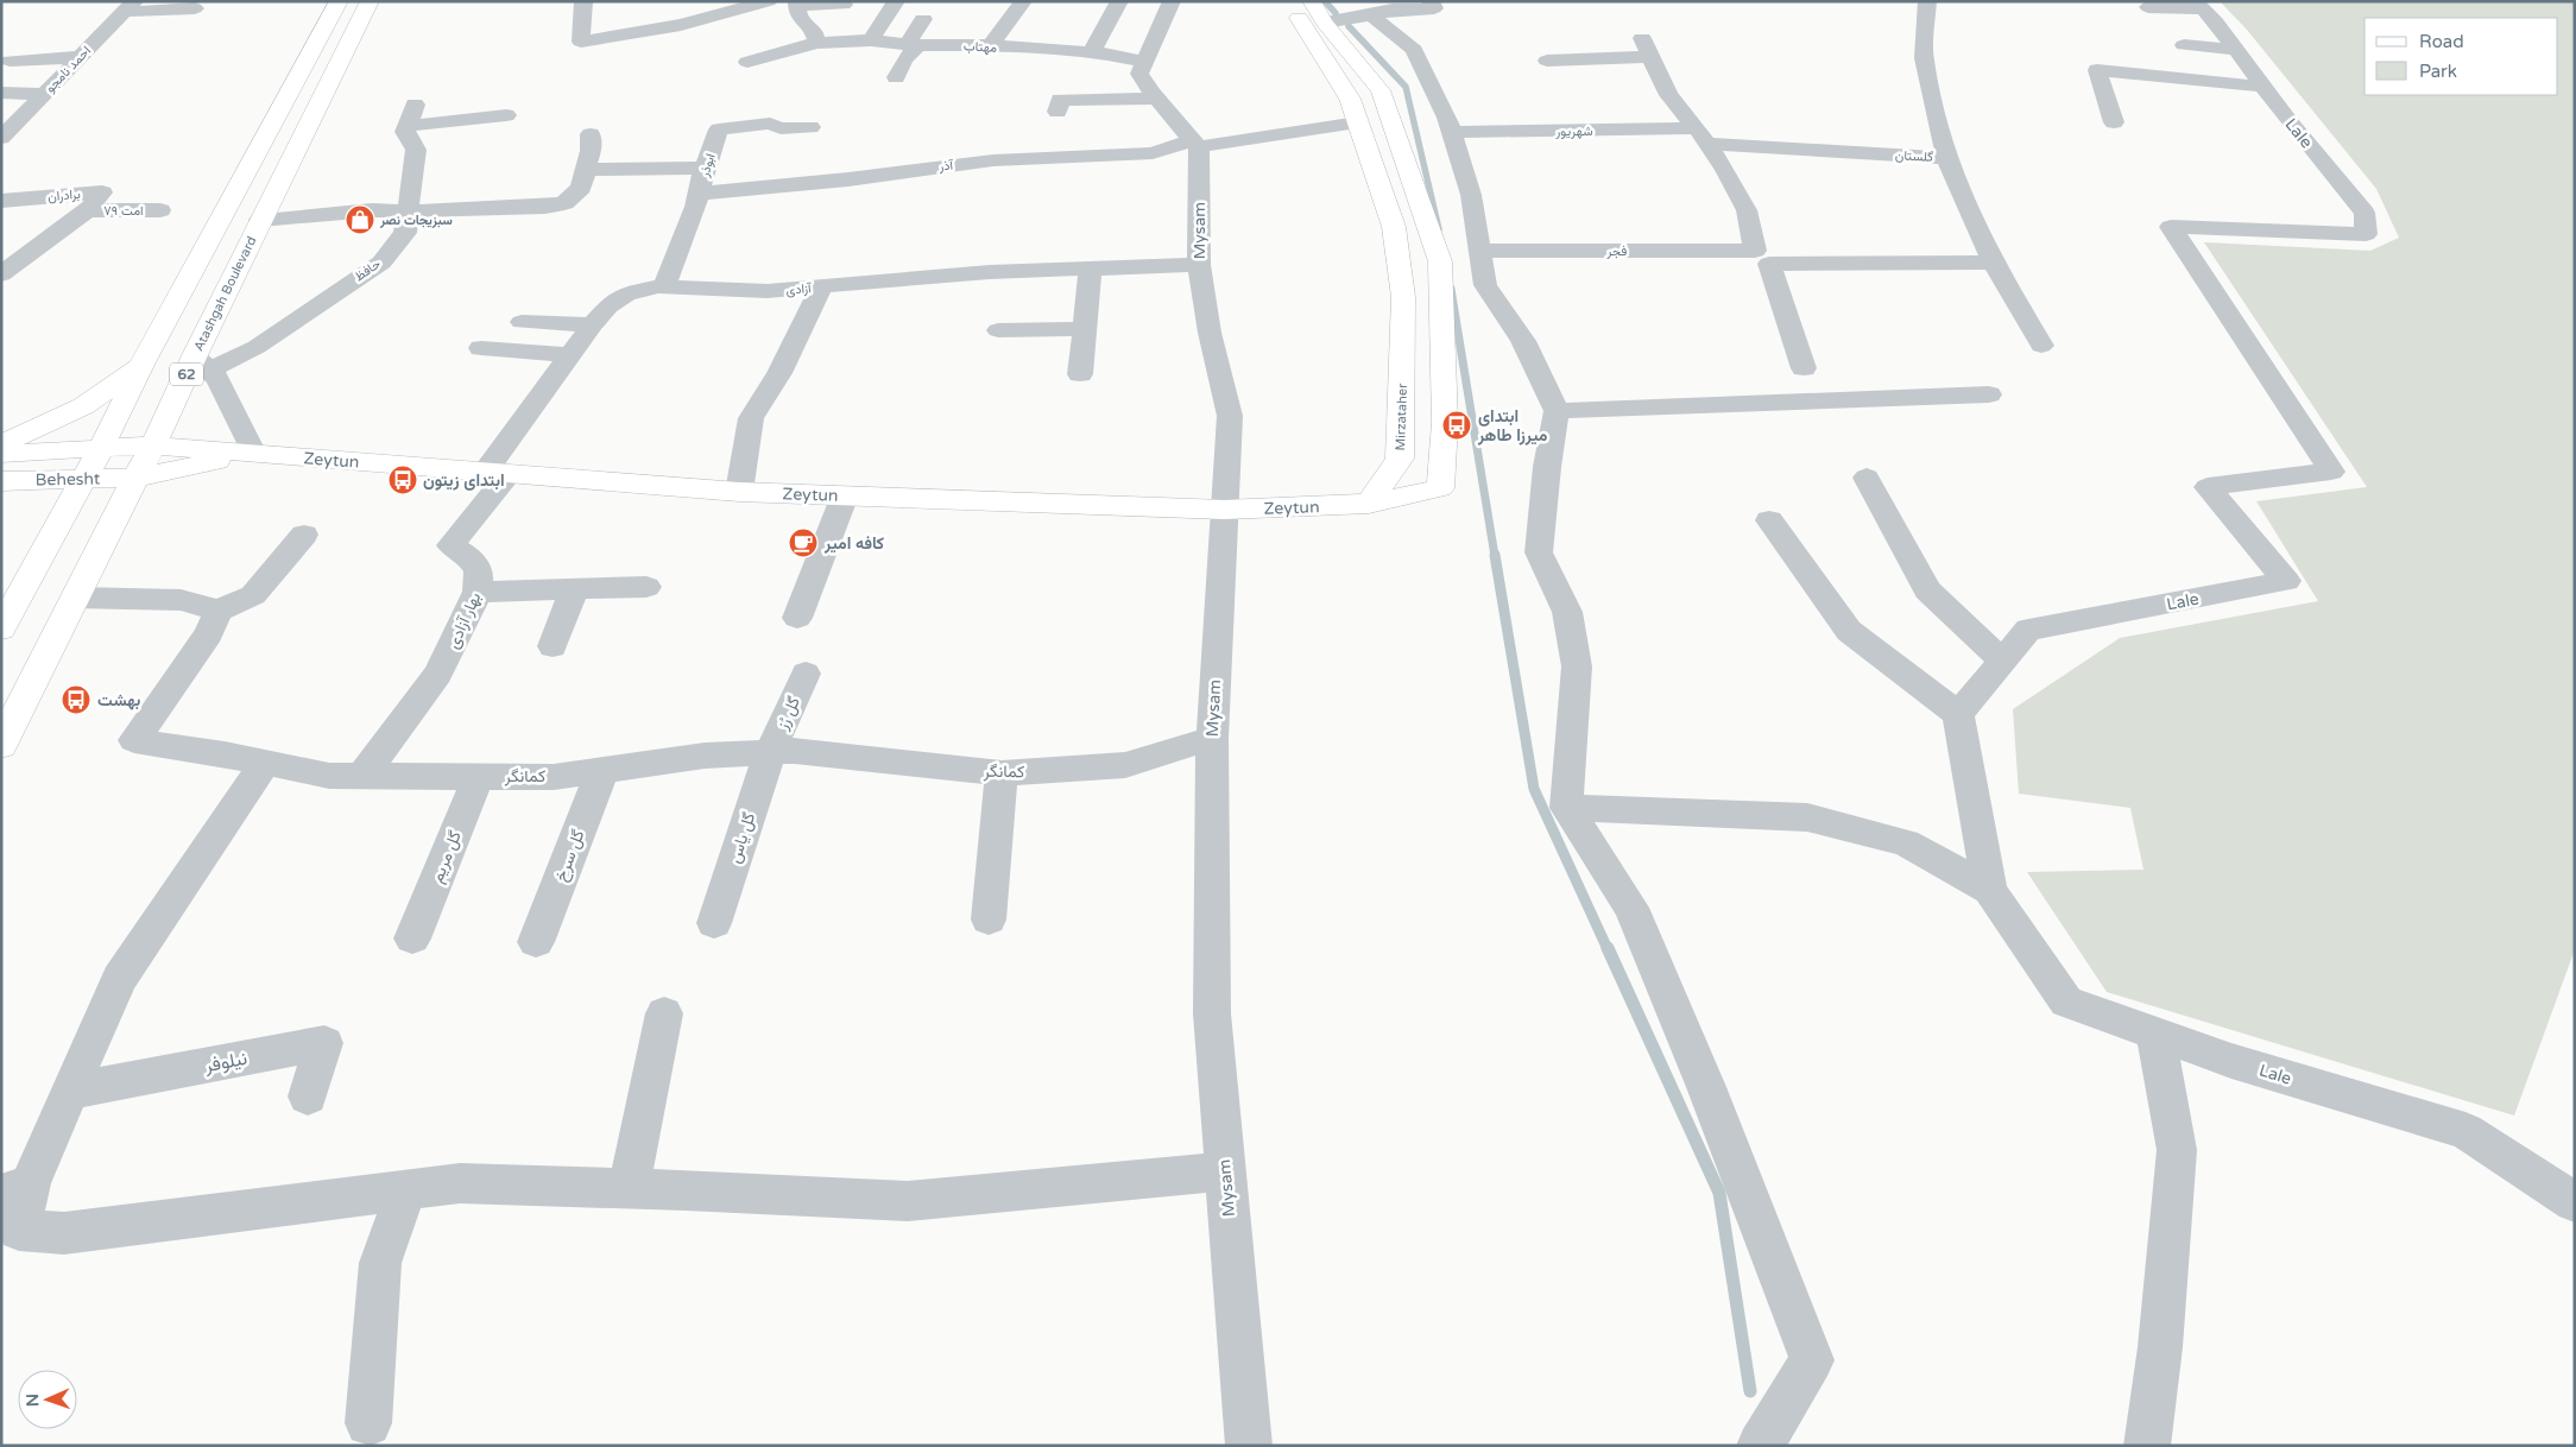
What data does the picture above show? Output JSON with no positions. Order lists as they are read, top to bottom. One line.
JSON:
{"streets":{"main road":["Atashgah Boulevard","62","Mirzataher","Zeytun","Behesht"],"street":["مهتاب","احمد نامجو","شهریور","Lale","گلستان","ابوذر","آذر","برادران","۷۹ امت","Mysam","فجر","حافظ","آزادی","بهار آزادی","گل رُز","کمانگر","گل یاس","گل سرخ","گل مریم","نیلوفر"]},"crossings":[["شهریور","گلستان"],["شهریور","فجر"],["گلستان","فجر"],["ابوذر","آذر"],["ابوذر","آزادی"],["آذر","Mysam"],["آذر","Mirzataher"],["برادران","۷۹ امت"],["Mysam","آزادی"],["Mysam","Zeytun"],["Mysam","کمانگر"],["حافظ","Atashgah Boulevard"],["آزادی","Zeytun"],["آزادی","بهار آزادی"],["Atashgah Boulevard","Zeytun"],["Atashgah Boulevard","Behesht"],["62","Behesht"],["Mirzataher","Zeytun"],["Zeytun","Behesht"],["Zeytun","بهار آزادی"],["بهار آزادی","کمانگر"],["گل رُز","کمانگر"],["گل رُز","گل یاس"],["کمانگر","گل یاس"],["کمانگر","گل سرخ"],["کمانگر","گل مریم"]],"places":{"shop":["سبزیجات نصر"],"bus stop":["ابتدای میرزا طاهر","ابتدای زیتون","بهشت"],"cafe":["کافه امیر"]},"legend":["Road","Park"],"north":"left"}
